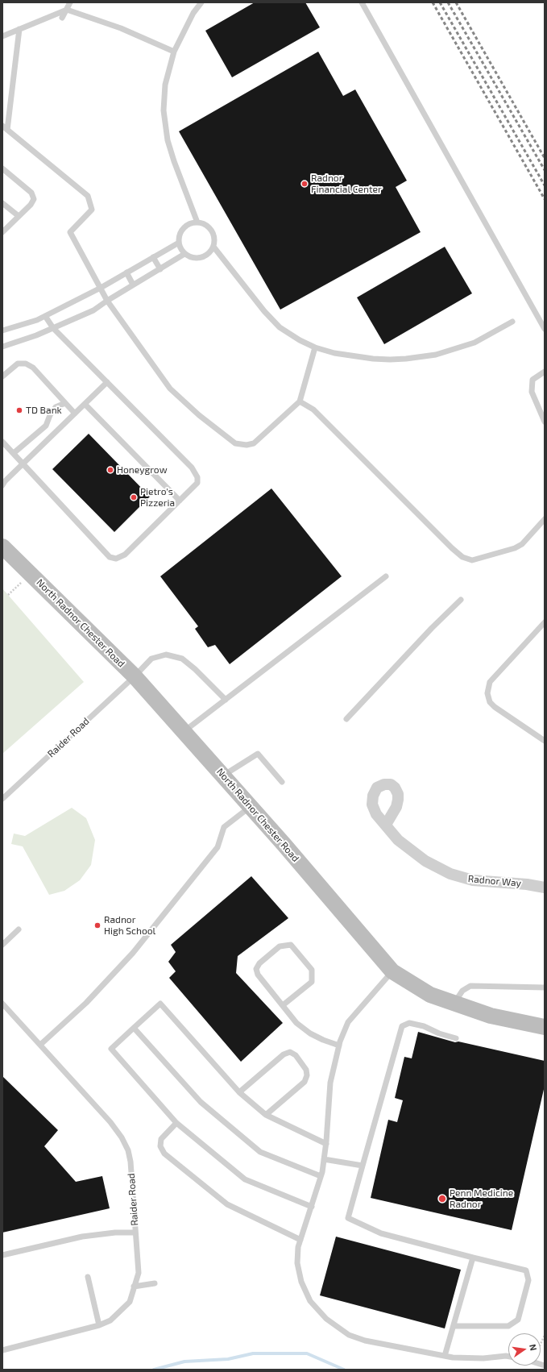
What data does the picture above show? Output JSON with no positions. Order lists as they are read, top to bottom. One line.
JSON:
{"streets":{"main road":["North Radnor Chester Road"],"street":["Radnor Way"],"lane":["Raider Road"]},"crossings":[["North Radnor Chester Road","Raider Road"]],"places":["Radnor Financial Center","TD Bank","Honeygrow","Pietro's Pizzeria","Radnor High School","Penn Medicine Radnor"],"north":"right"}
